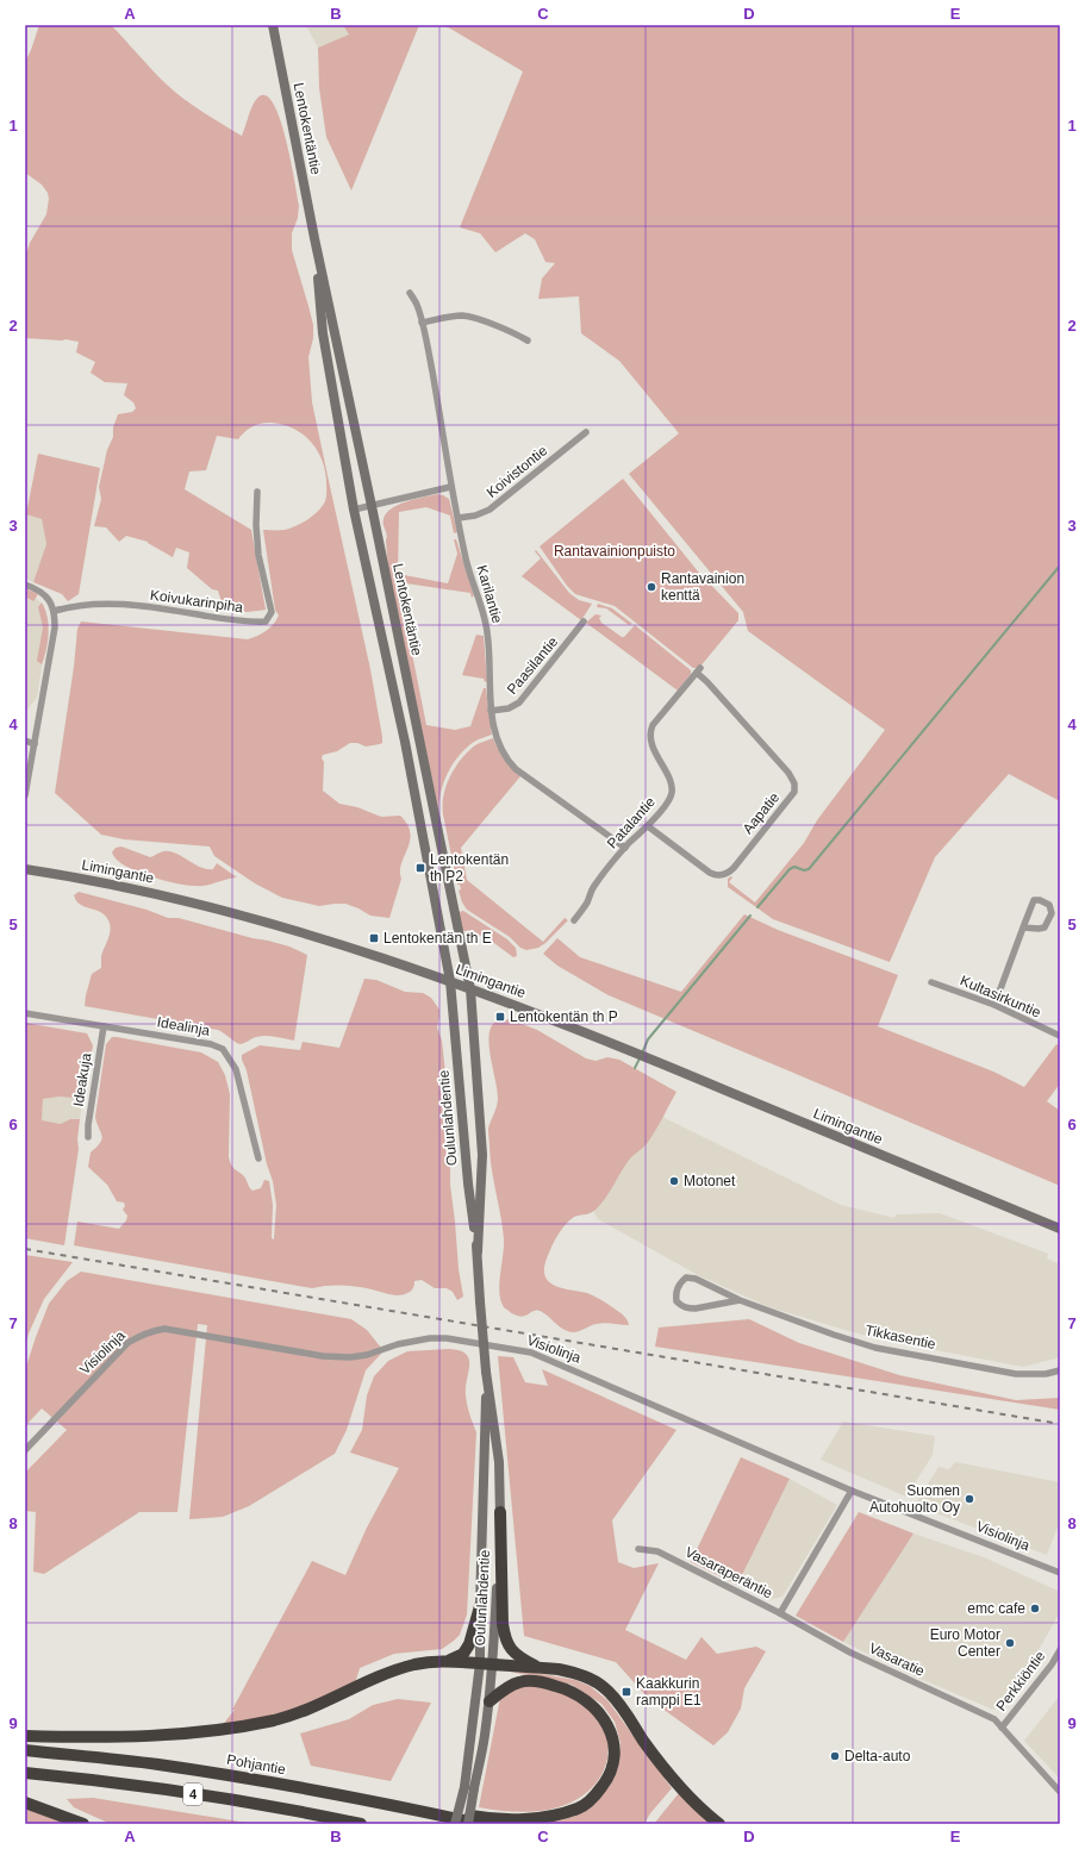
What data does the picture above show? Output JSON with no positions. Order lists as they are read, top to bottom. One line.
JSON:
{"streets":{"highway":["Pohjantie","4"],"main road":["Lentokentäntie","Limingantie","Oulunlahdentie"],"street":["Koivistontie","Karilantie","Koivukarinpiha","Paasilantie","Aapatie","Patalantie","Kultasirkuntie","Idealinja","Ideakuja","Tikkasentie","Visiolinja","Vasaraperäntie","Vasaratie","Perkkiöntie"]},"crossings":[["Lentokentäntie","Limingantie"],["Lentokentäntie","Oulunlahdentie"],["Koivistontie","Karilantie"],["Karilantie","Paasilantie"],["Karilantie","Patalantie"],["Aapatie","Patalantie"],["Limingantie","Oulunlahdentie"],["Idealinja","Ideakuja"],["Visiolinja","Vasaraperäntie"],["Vasaraperäntie","Vasaratie"],["Vasaratie","Perkkiöntie"]],"parks":["Rantavainionpuisto"],"places":{"other":["Rantavainion kenttä","Motonet","Suomen Autohuolto Oy","emc cafe","Euro Motor Center","Delta-auto"],"transit":["Lentokentän th P2","Lentokentän th E","Lentokentän th P","Kaakkurin ramppi E1"]},"grid":{"columns":["A","B","C","D","E"],"rows":["1","2","3","4","5","6","7","8","9"]}}
